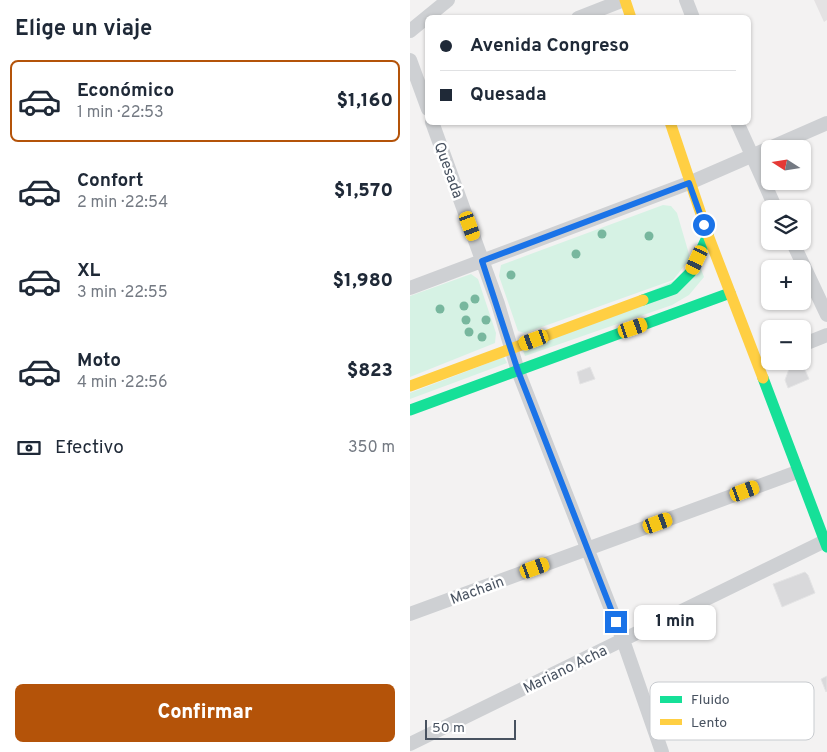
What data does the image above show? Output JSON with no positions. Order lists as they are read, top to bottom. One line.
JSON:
{"streets":{"street":["Quesada","Machain","Mariano Acha"]},"crossings":[["Quesada","Machain"],["Quesada","Mariano Acha"]],"legend":["Fluido","Lento"],"scale_bar":"50 m","north":"left","page":{"heading":"Elige un viaje","banner":["Avenida Congreso","Quesada"],"list":[{"name":"Económico","note":"1 min · 22:53","value":"$1,160"},{"name":"Confort","note":"2 min · 22:54","value":"$1,570"},{"name":"XL","note":"3 min · 22:55","value":"$1,980"},{"name":"Moto","note":"4 min · 22:56","value":"$823"}],"map_buttons":["+","−"],"pay":["Efectivo","350 m"],"bubble":"1 min","buttons":"Confirmar","scale":"50 m"}}
